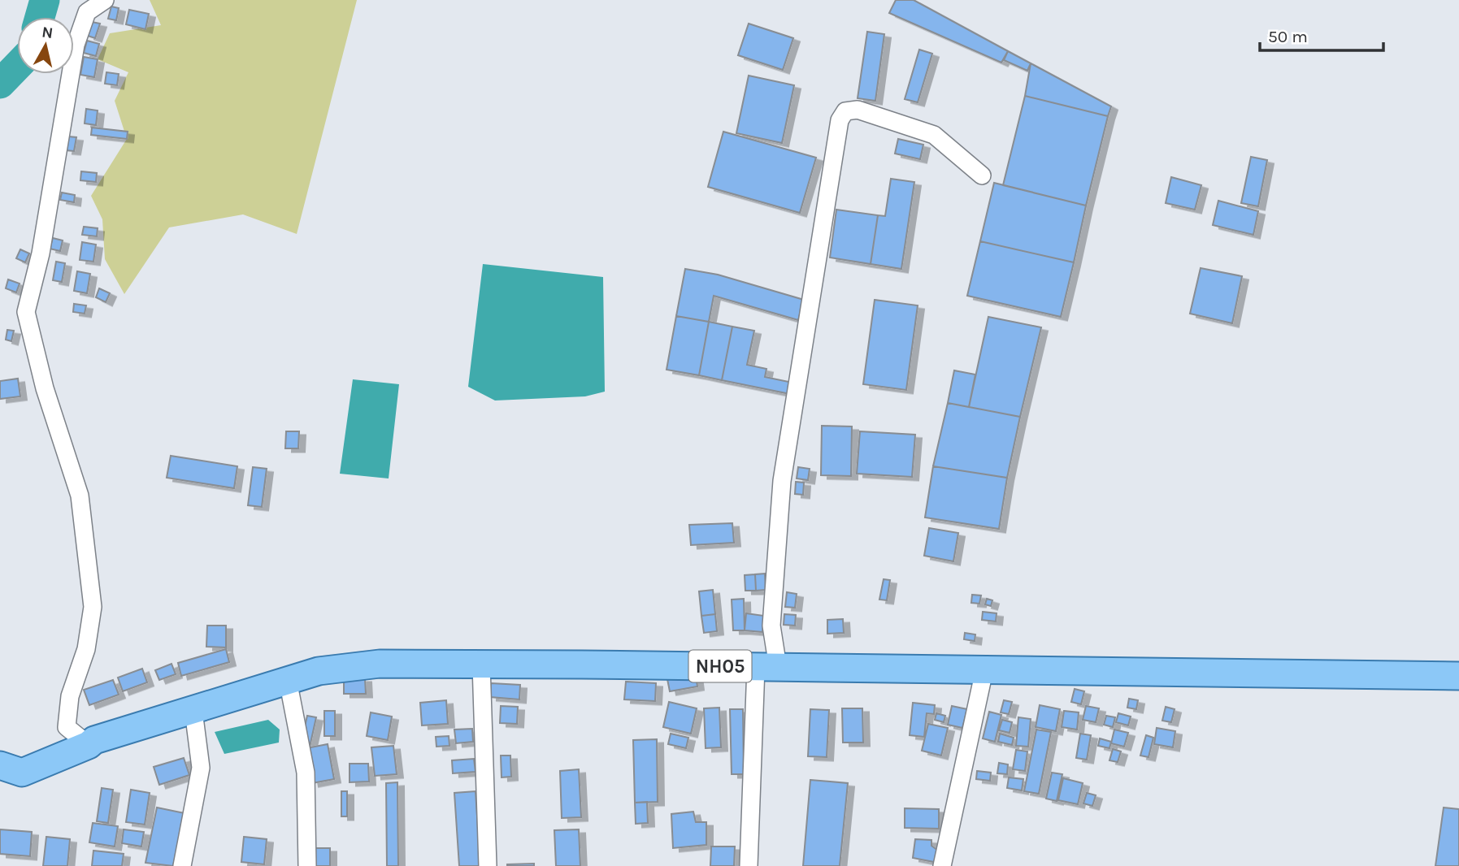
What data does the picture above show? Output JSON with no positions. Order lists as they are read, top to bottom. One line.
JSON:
{"streets":{"main road":["NH05"]},"scale_bar":"50 m","north":"top"}
